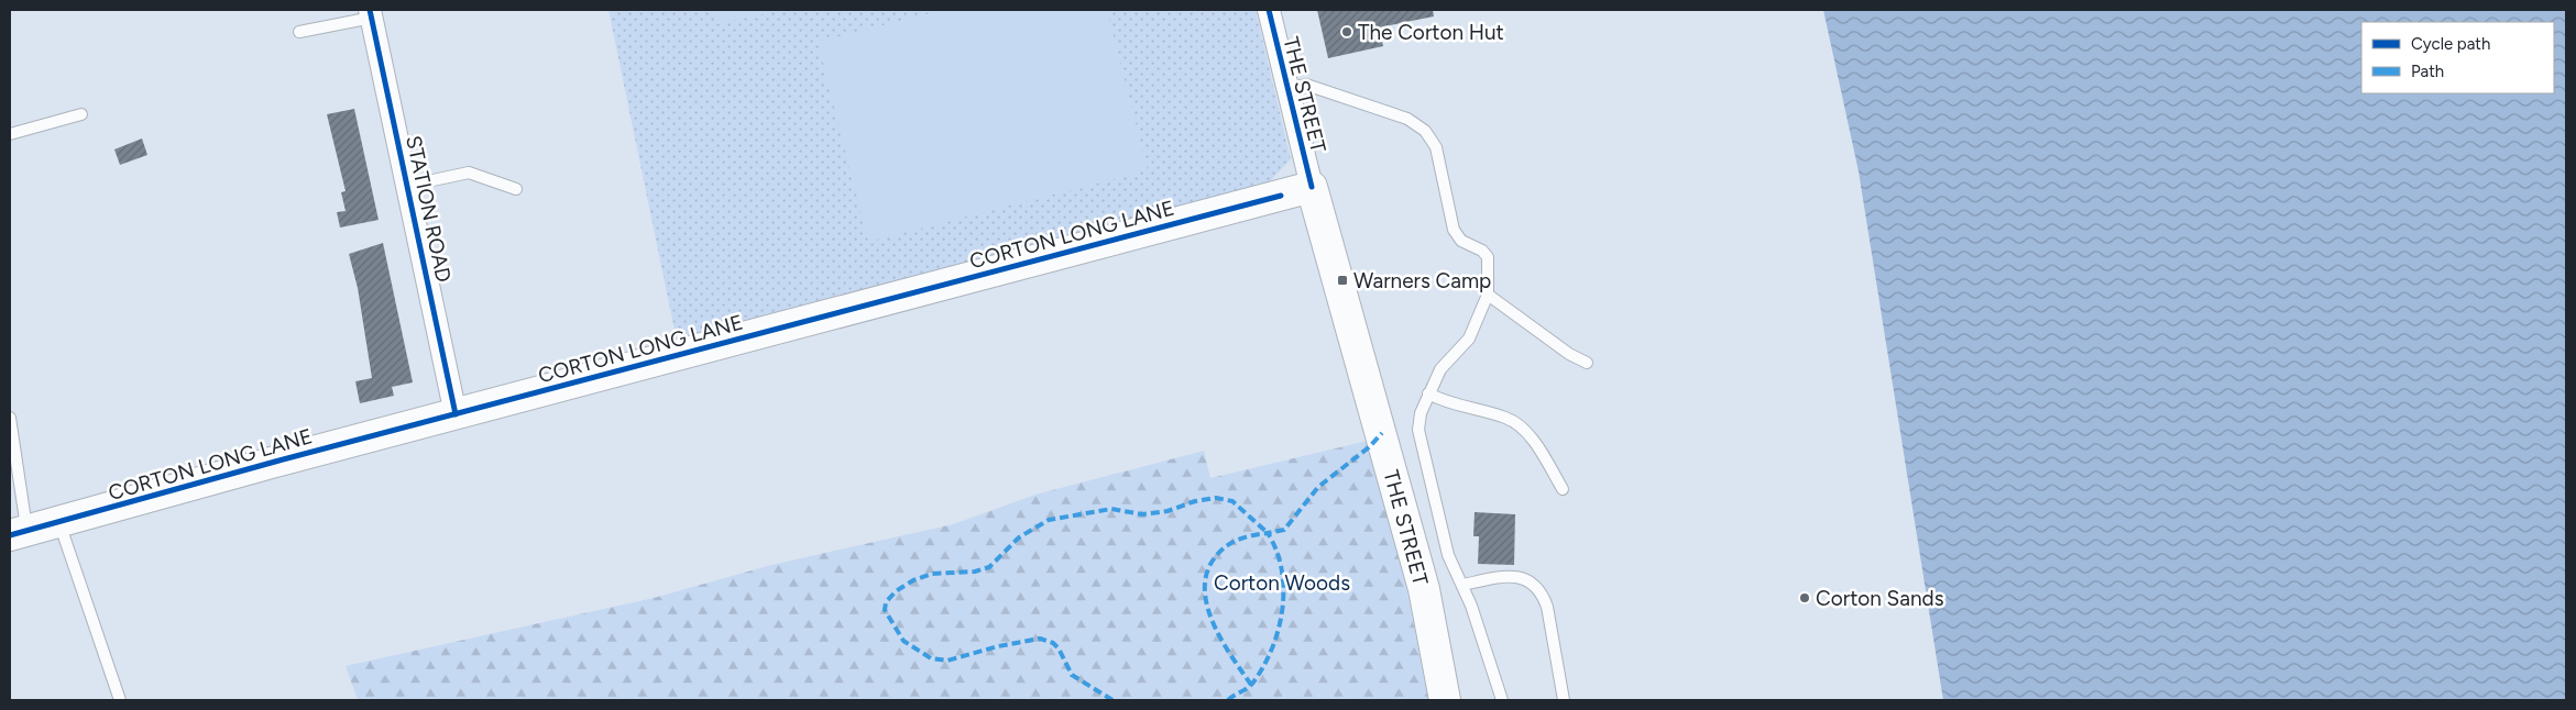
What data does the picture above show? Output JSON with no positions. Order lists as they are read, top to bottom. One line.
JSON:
{"streets":{"main road":["THE STREET","CORTON LONG LANE"],"street":["STATION ROAD"]},"crossings":[["THE STREET","CORTON LONG LANE"],["STATION ROAD","CORTON LONG LANE"]],"parks":["Corton Woods"],"places":{"other":["The Corton Hut","Corton Sands"],"transit":["Warners Camp"]},"legend":["Cycle path","Path"]}
